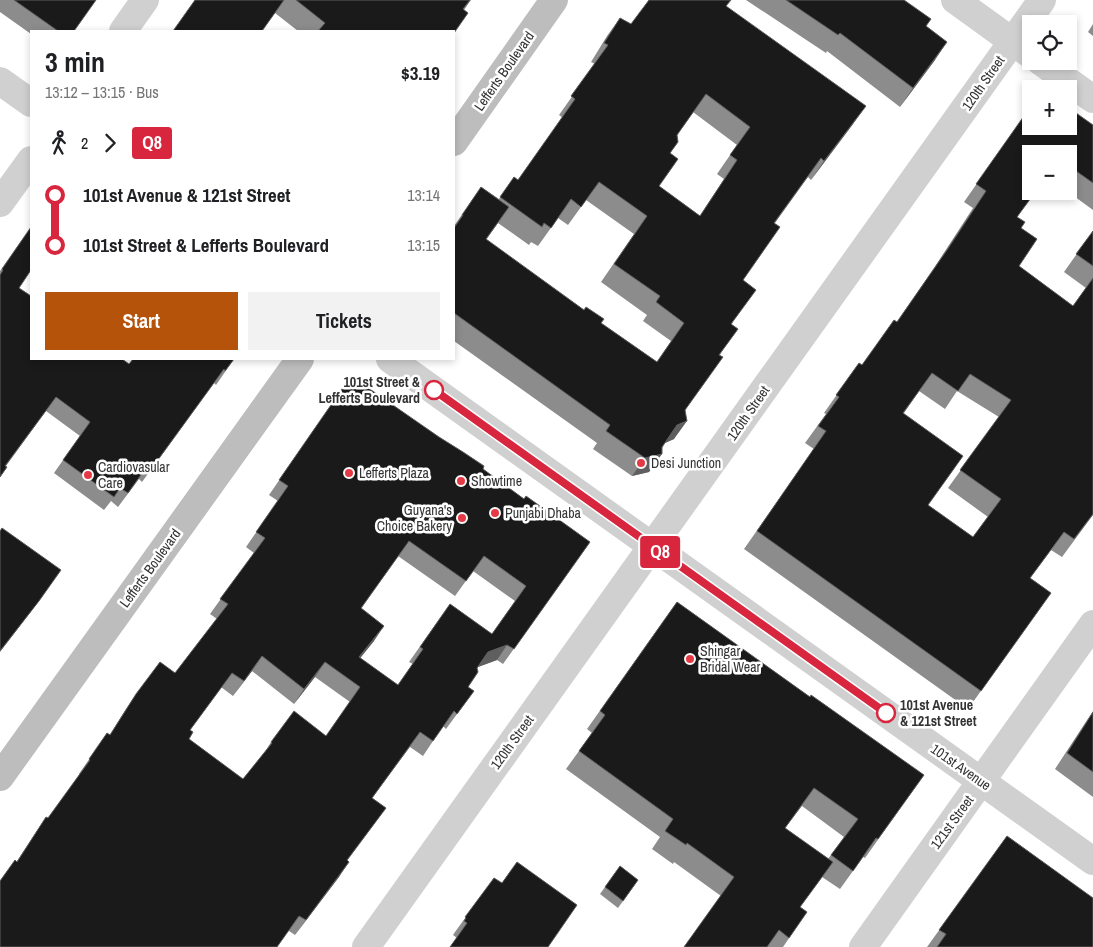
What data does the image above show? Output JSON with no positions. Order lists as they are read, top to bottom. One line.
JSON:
{"streets":{"street":["Lefferts Boulevard","120th Street","101st Avenue","121st Street"]},"crossings":[["120th Street","101st Avenue"],["101st Avenue","121st Street"]],"places":["101st Street & Lefferts Boulevard","Desi Junction","Lefferts Plaza","Cardiovasular Care","Showtime","Punjabi Dhaba","Guyana's Choice Bakery","Shingar Bridal Wear","101st Avenue & 121st Street"],"lines":["bus line Q8"],"page":{"on_map":"Q8","map_buttons":["+","−"],"heading":["3 min","13:12 – 13:15 · Bus","$3.19"],"legs":["2","Q8"],"list":[{"name":"101st Avenue & 121st Street","value":"13:14"},{"name":"101st Street & Lefferts Boulevard","value":"13:15"}],"buttons":["Start","Tickets"]}}
